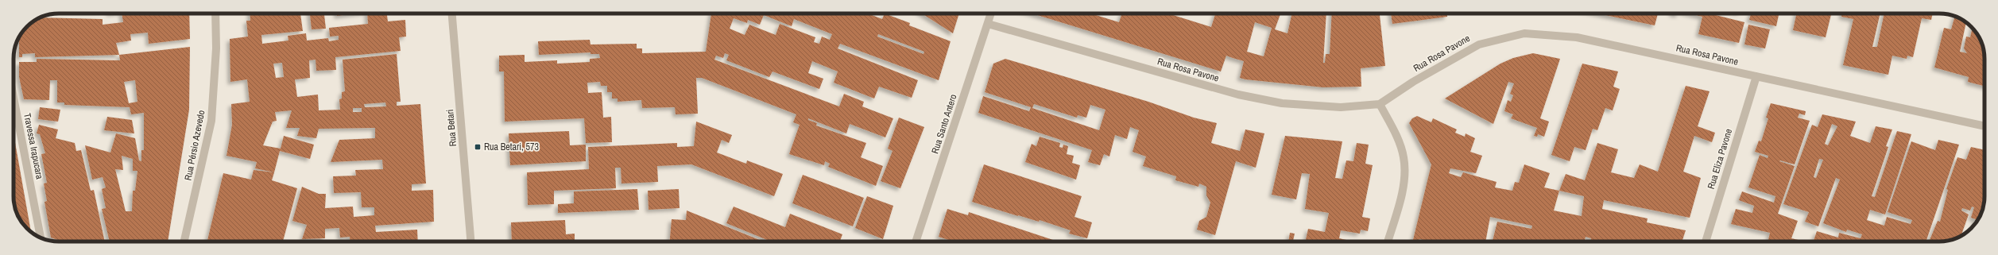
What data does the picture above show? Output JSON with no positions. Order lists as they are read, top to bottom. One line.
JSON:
{"streets":{"street":["Rua Rosa Pavone","Rua Santo Antero","Rua Betari","Rua Pérsio Azevedo","Travessa Irapucara","Rua Eliza Pavone"]},"crossings":[["Rua Rosa Pavone","Rua Santo Antero"],["Rua Rosa Pavone","Rua Eliza Pavone"]],"places":{"transit":["Rua Betari, 573"]}}
